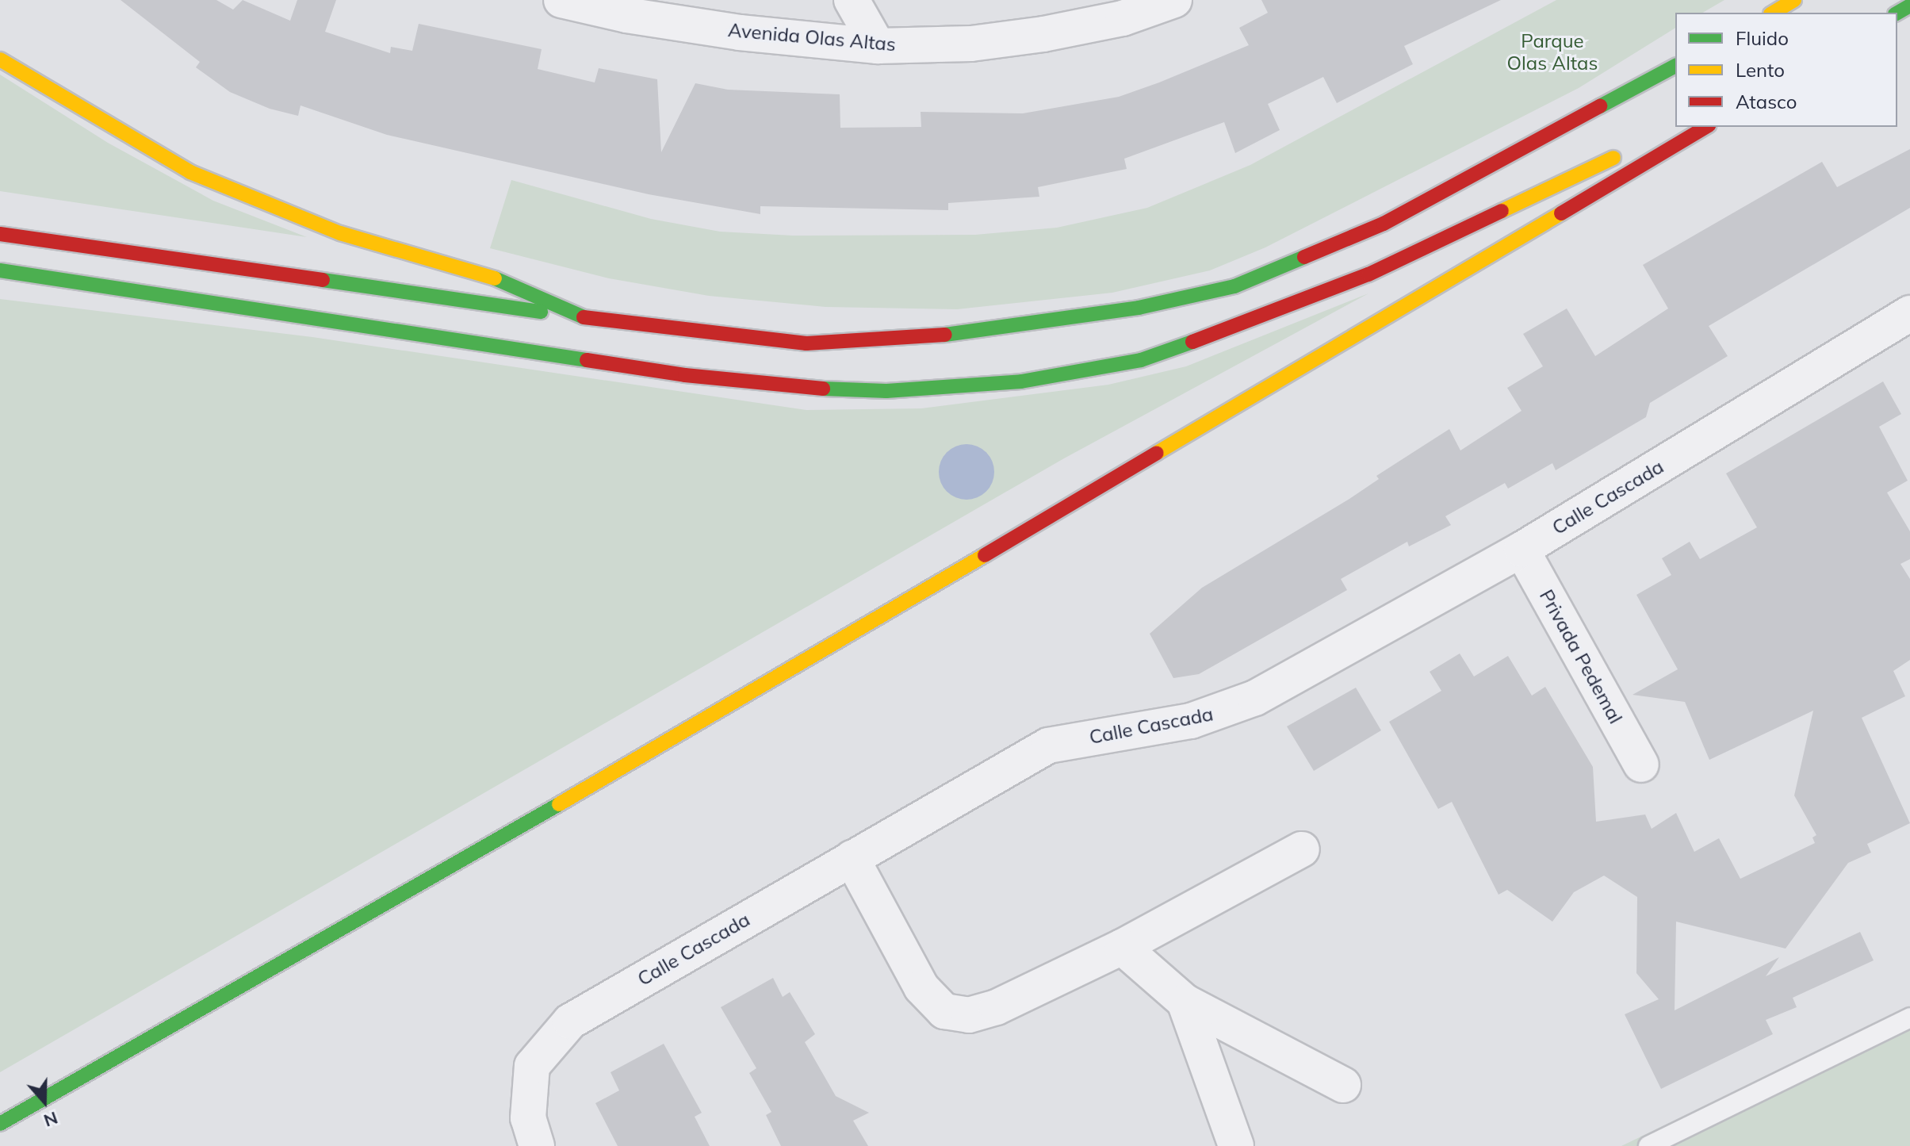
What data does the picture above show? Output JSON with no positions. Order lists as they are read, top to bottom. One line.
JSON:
{"streets":{"street":["Avenida Olas Altas","Calle Cascada","Privada Pedemal"]},"crossings":[["Calle Cascada","Privada Pedemal"]],"parks":["Parque Olas Altas"],"legend":["Fluido","Lento","Atasco"],"north":"bottom"}
